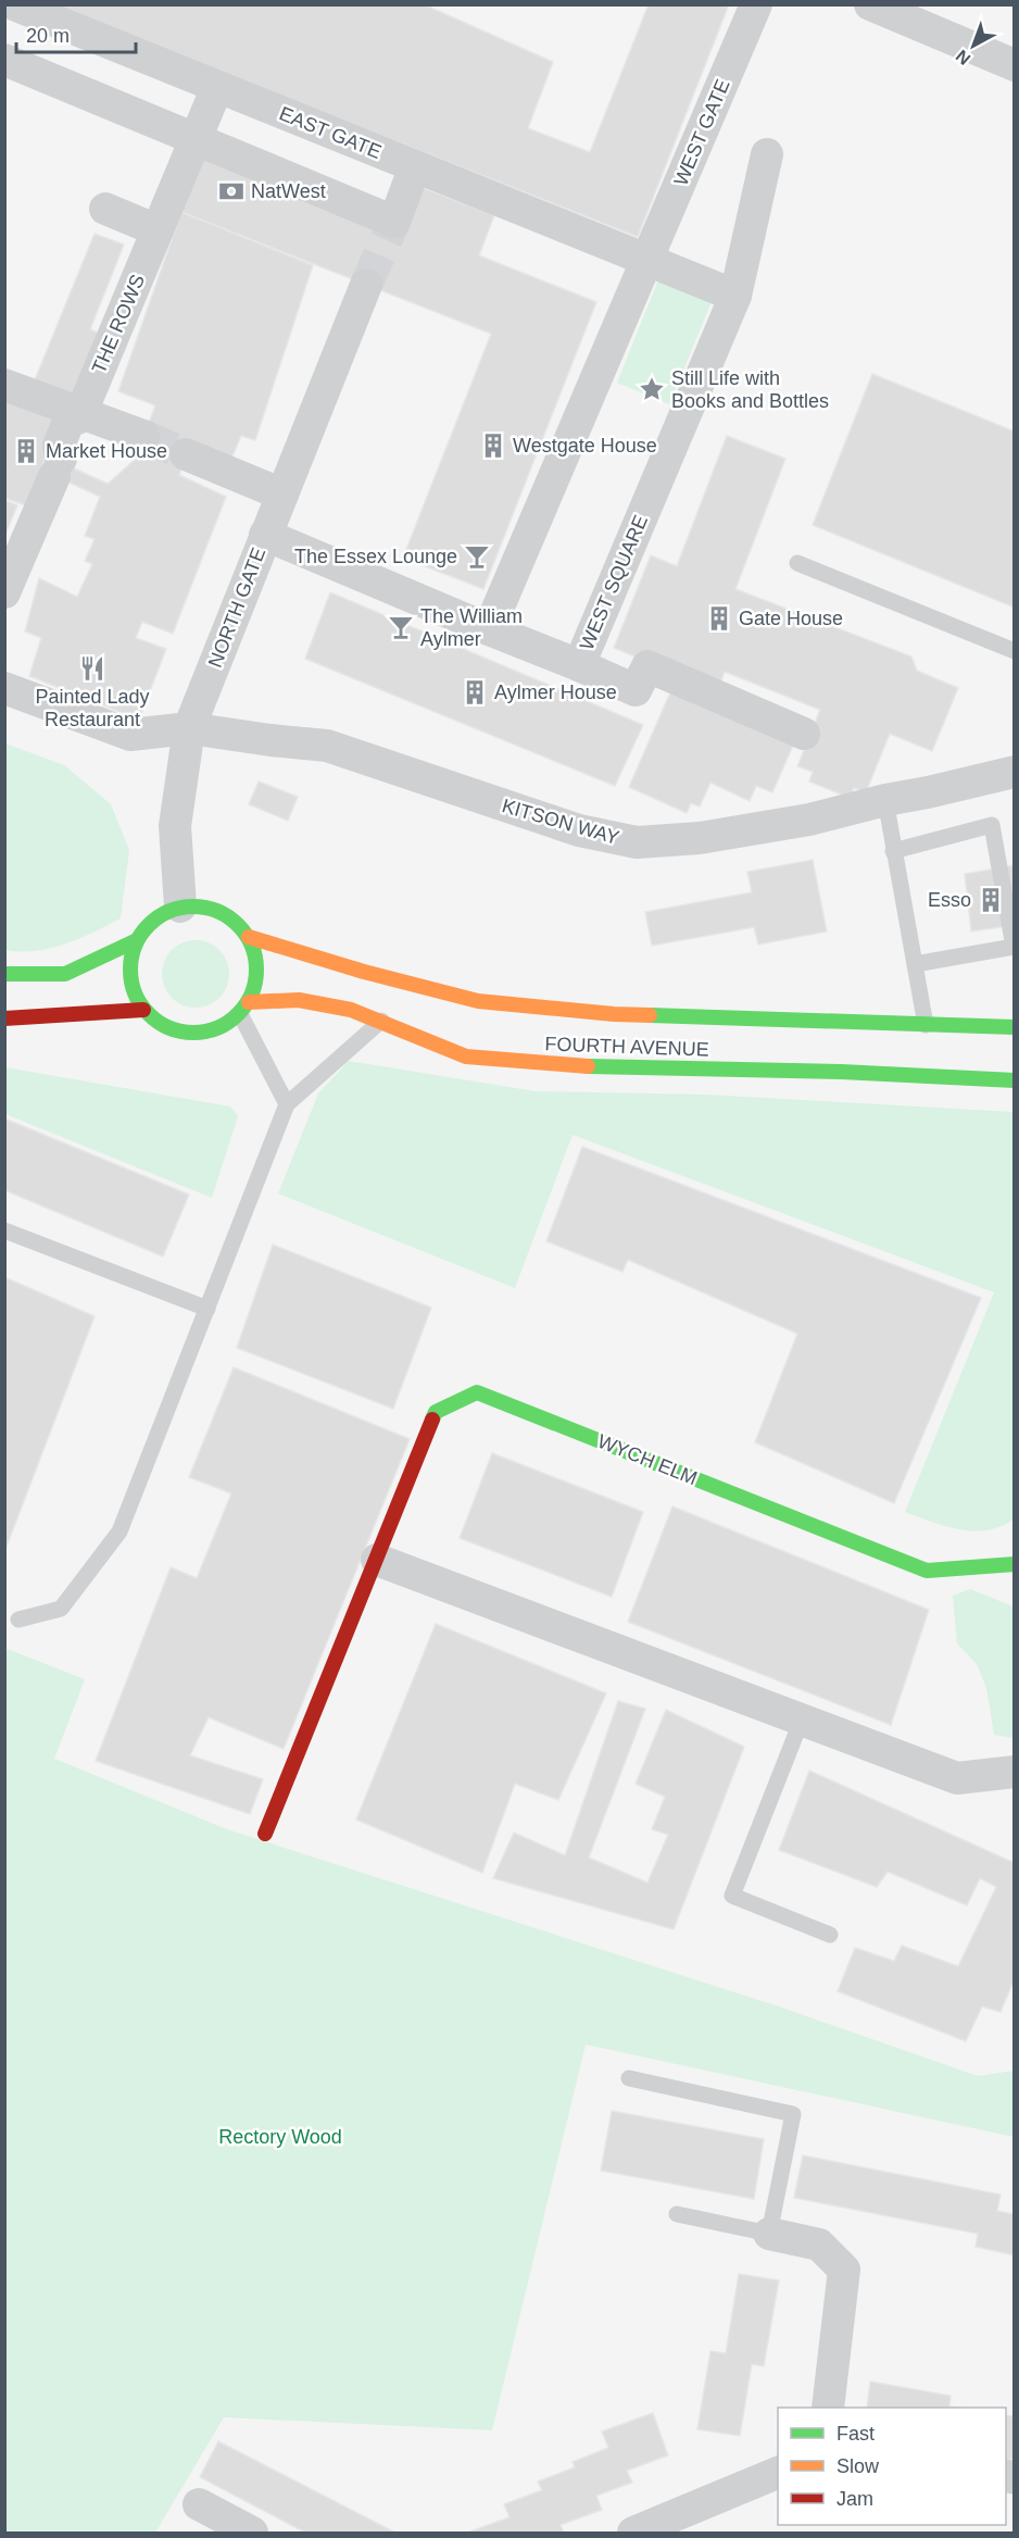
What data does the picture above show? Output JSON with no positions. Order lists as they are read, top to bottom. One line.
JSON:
{"streets":{"street":["EAST GATE","WEST GATE","THE ROWS","WEST SQUARE","NORTH GATE","KITSON WAY","FOURTH AVENUE","WYCH ELM"]},"crossings":[["EAST GATE","WEST GATE"],["EAST GATE","THE ROWS"],["EAST GATE","WEST SQUARE"],["NORTH GATE","KITSON WAY"],["NORTH GATE","FOURTH AVENUE"]],"parks":["Rectory Wood"],"places":{"bank":["NatWest"],"place":["Still Life with Books and Bottles"],"building":["Westgate House","Market House","Gate House","Aylmer House","Esso"],"bar":["The Essex Lounge","The William Aylmer"],"restaurant":["Painted Lady Restaurant"]},"legend":["Fast","Slow","Jam"],"scale_bar":"20 m","north":"bottom left"}
